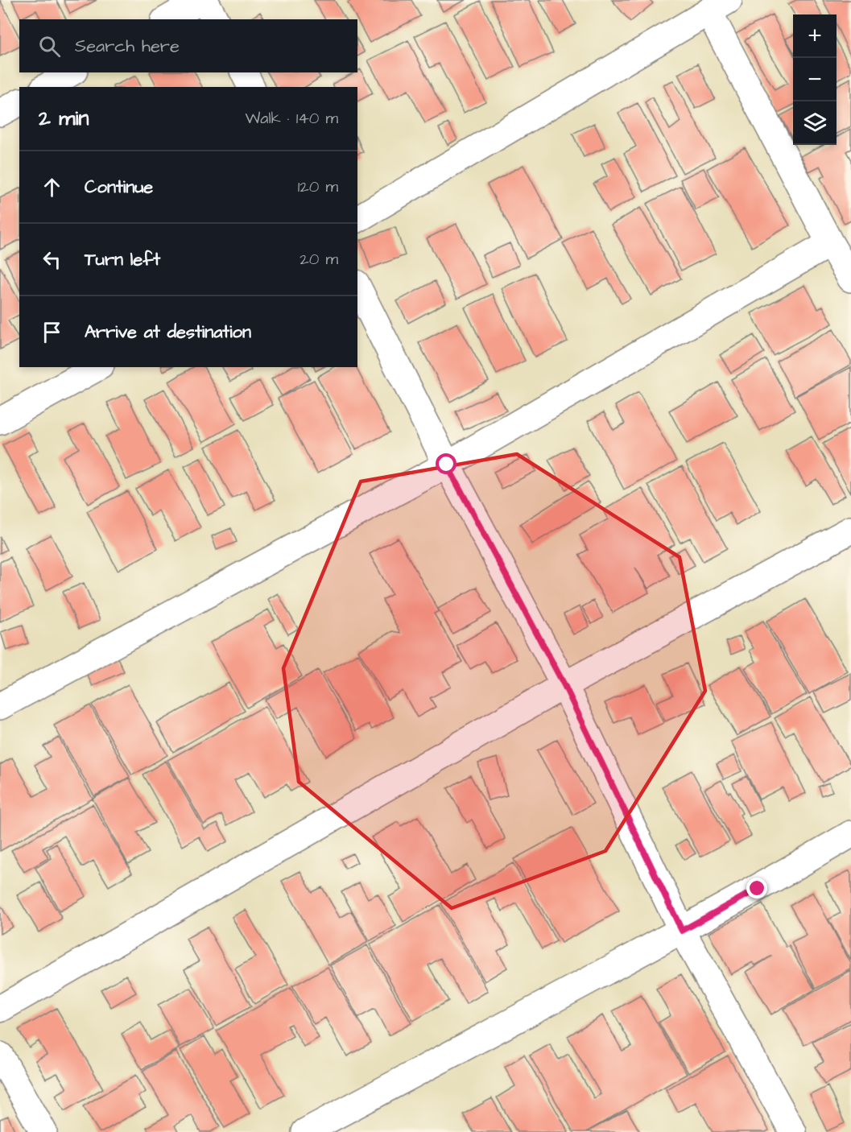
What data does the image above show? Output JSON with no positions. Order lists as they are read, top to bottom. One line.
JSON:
{"page":{"map_buttons":["+","−"],"search":"Search here","heading":["2 min","Walk · 140 m"],"list":[["Continue","120 m"],["Turn left","20 m"],"Arrive at destination"]}}
